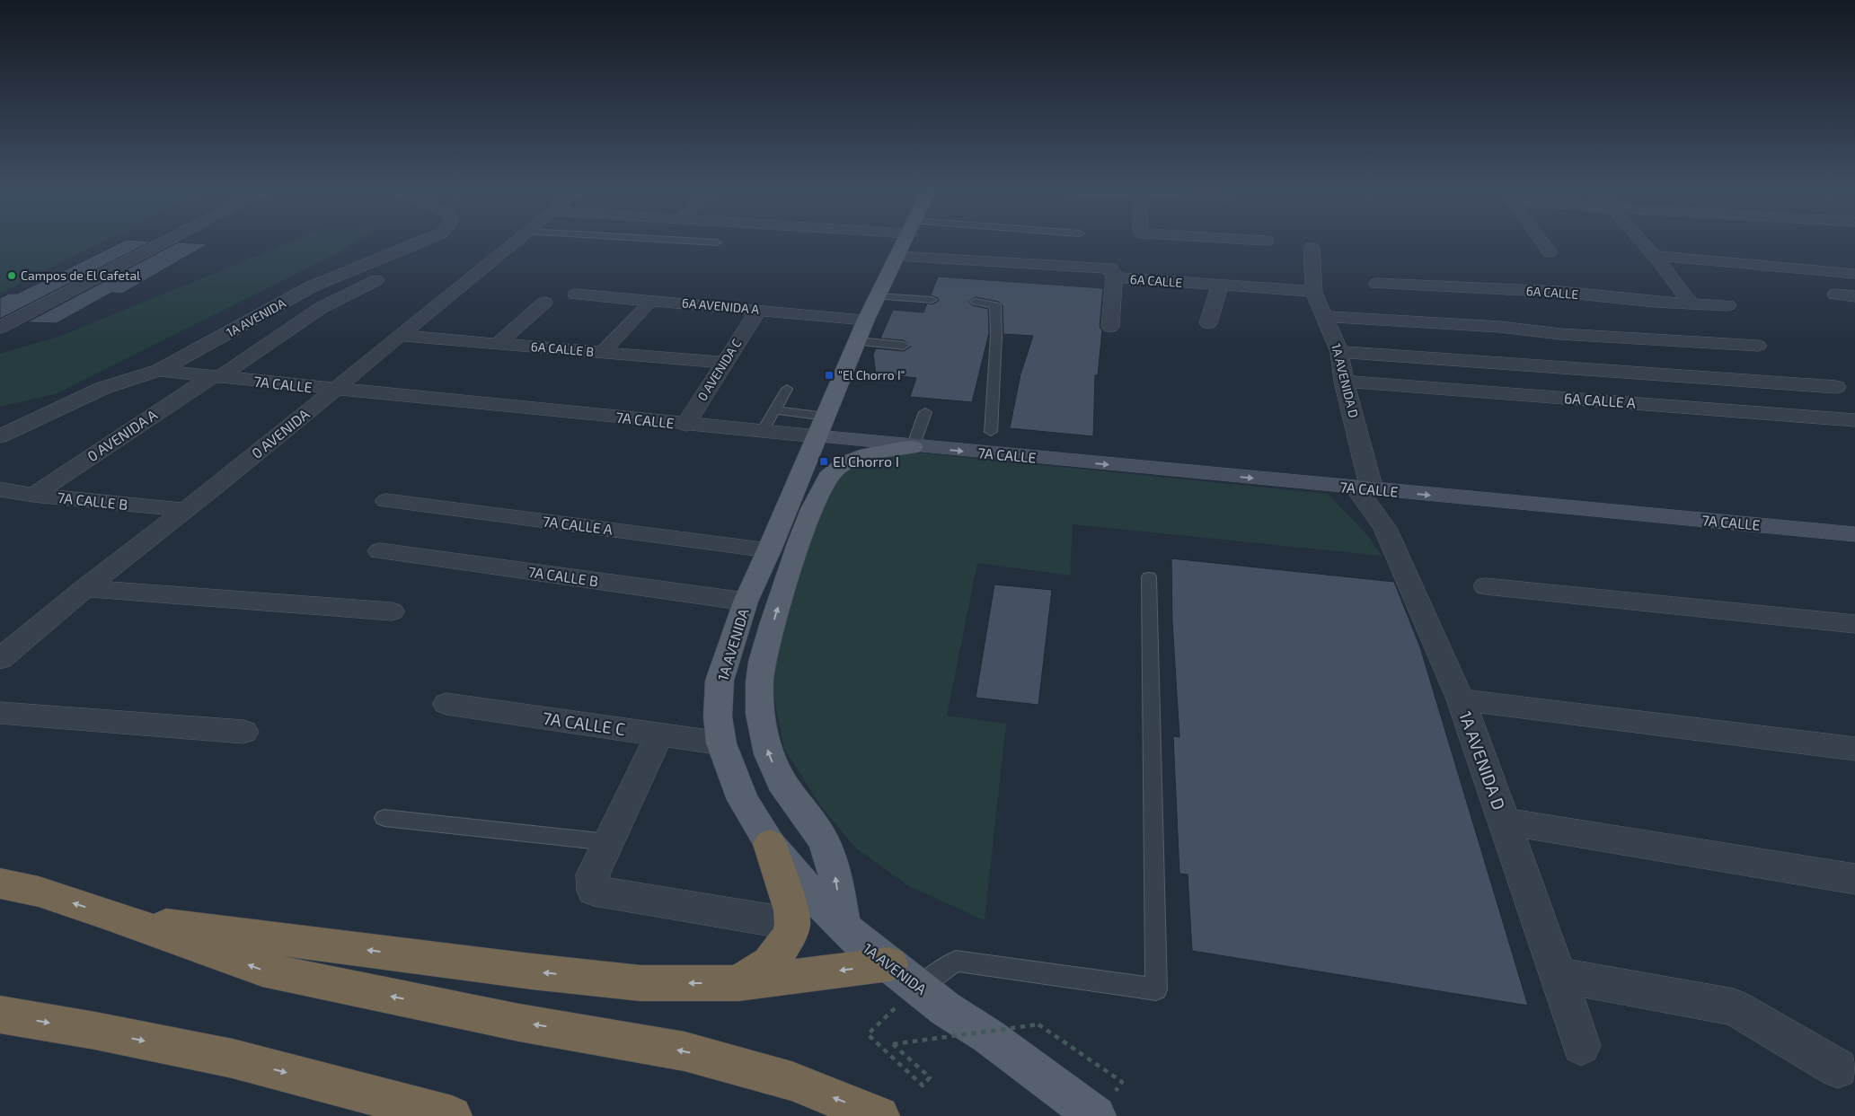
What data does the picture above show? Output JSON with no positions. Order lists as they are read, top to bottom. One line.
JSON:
{"streets":{"main road":["1A AVENIDA"],"street":["6A CALLE","6A AVENIDA A","6A CALLE B","0 AVENIDA C","1A AVENIDA D","7A CALLE","6A CALLE A","0 AVENIDA","0 AVENIDA A","7A CALLE B","7A CALLE A","7A CALLE C"]},"crossings":[["6A CALLE","1A AVENIDA"],["6A CALLE","1A AVENIDA D"],["6A AVENIDA A","1A AVENIDA"],["1A AVENIDA","7A CALLE"],["1A AVENIDA","7A CALLE B"],["1A AVENIDA","7A CALLE A"],["1A AVENIDA","7A CALLE C"],["6A CALLE B","0 AVENIDA C"],["6A CALLE B","0 AVENIDA"],["0 AVENIDA C","7A CALLE"],["1A AVENIDA D","7A CALLE"],["1A AVENIDA D","6A CALLE A"],["7A CALLE","0 AVENIDA"],["7A CALLE","0 AVENIDA A"],["0 AVENIDA","7A CALLE B"],["0 AVENIDA A","7A CALLE B"]],"places":{"other":["Campos de El Cafetal"],"transit":["\"El Chorro I\"","El Chorro I"]}}
